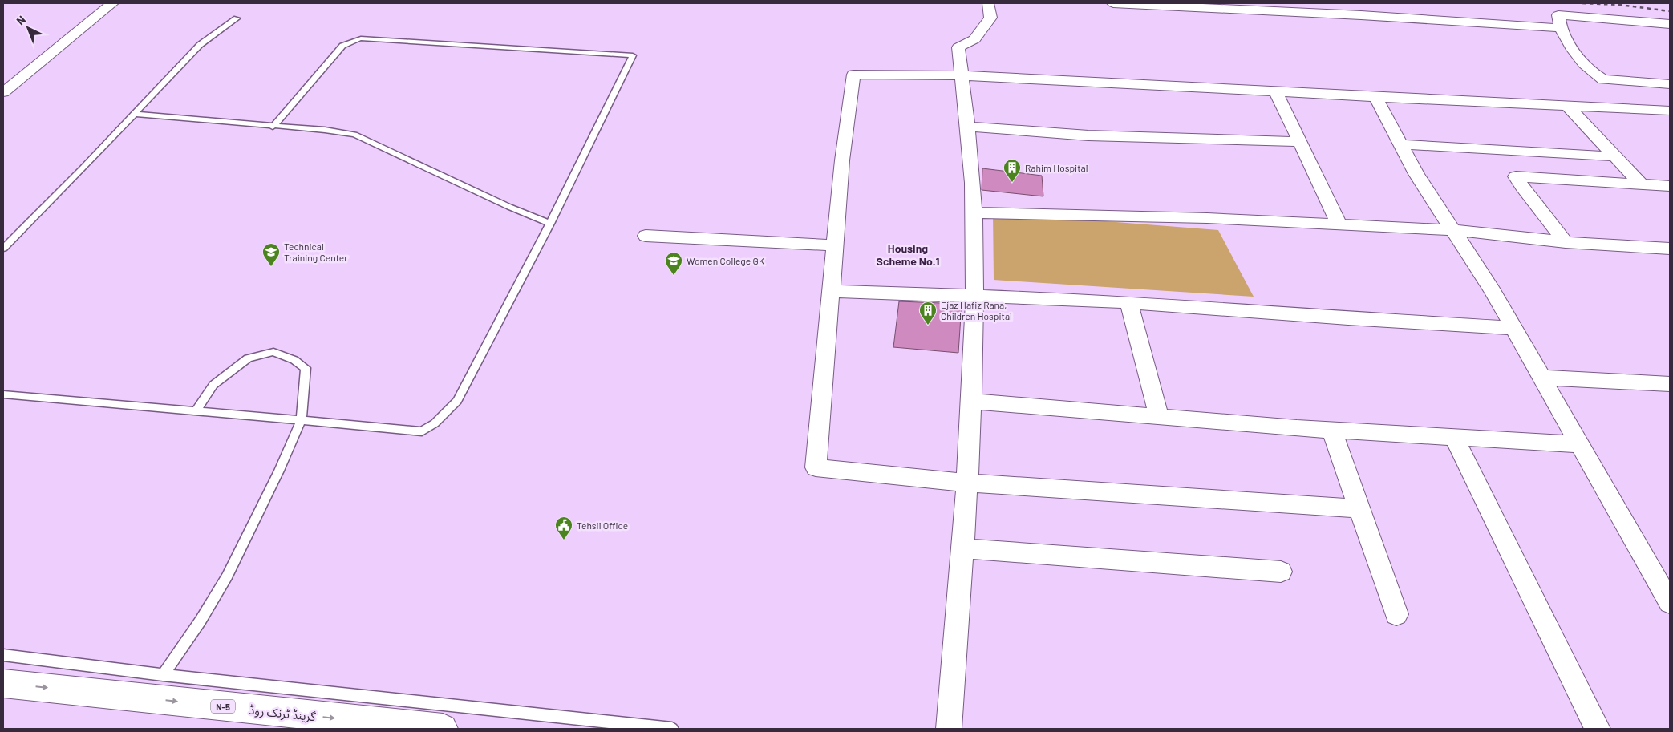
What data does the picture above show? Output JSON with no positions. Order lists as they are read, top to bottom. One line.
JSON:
{"streets":{"highway":["N-5","گرینڈ ٹرنک روڈ"]},"one_way":["گرینڈ ٹرنک روڈ"],"districts":["Housing Scheme No.1"],"places":{"building":["Rahim Hospital","Ejaz Hafiz Rana, Children Hospital"],"school or university":["Technical Training Center","Women College GK"],"public building":["Tehsil Office"]},"north":"top left"}
